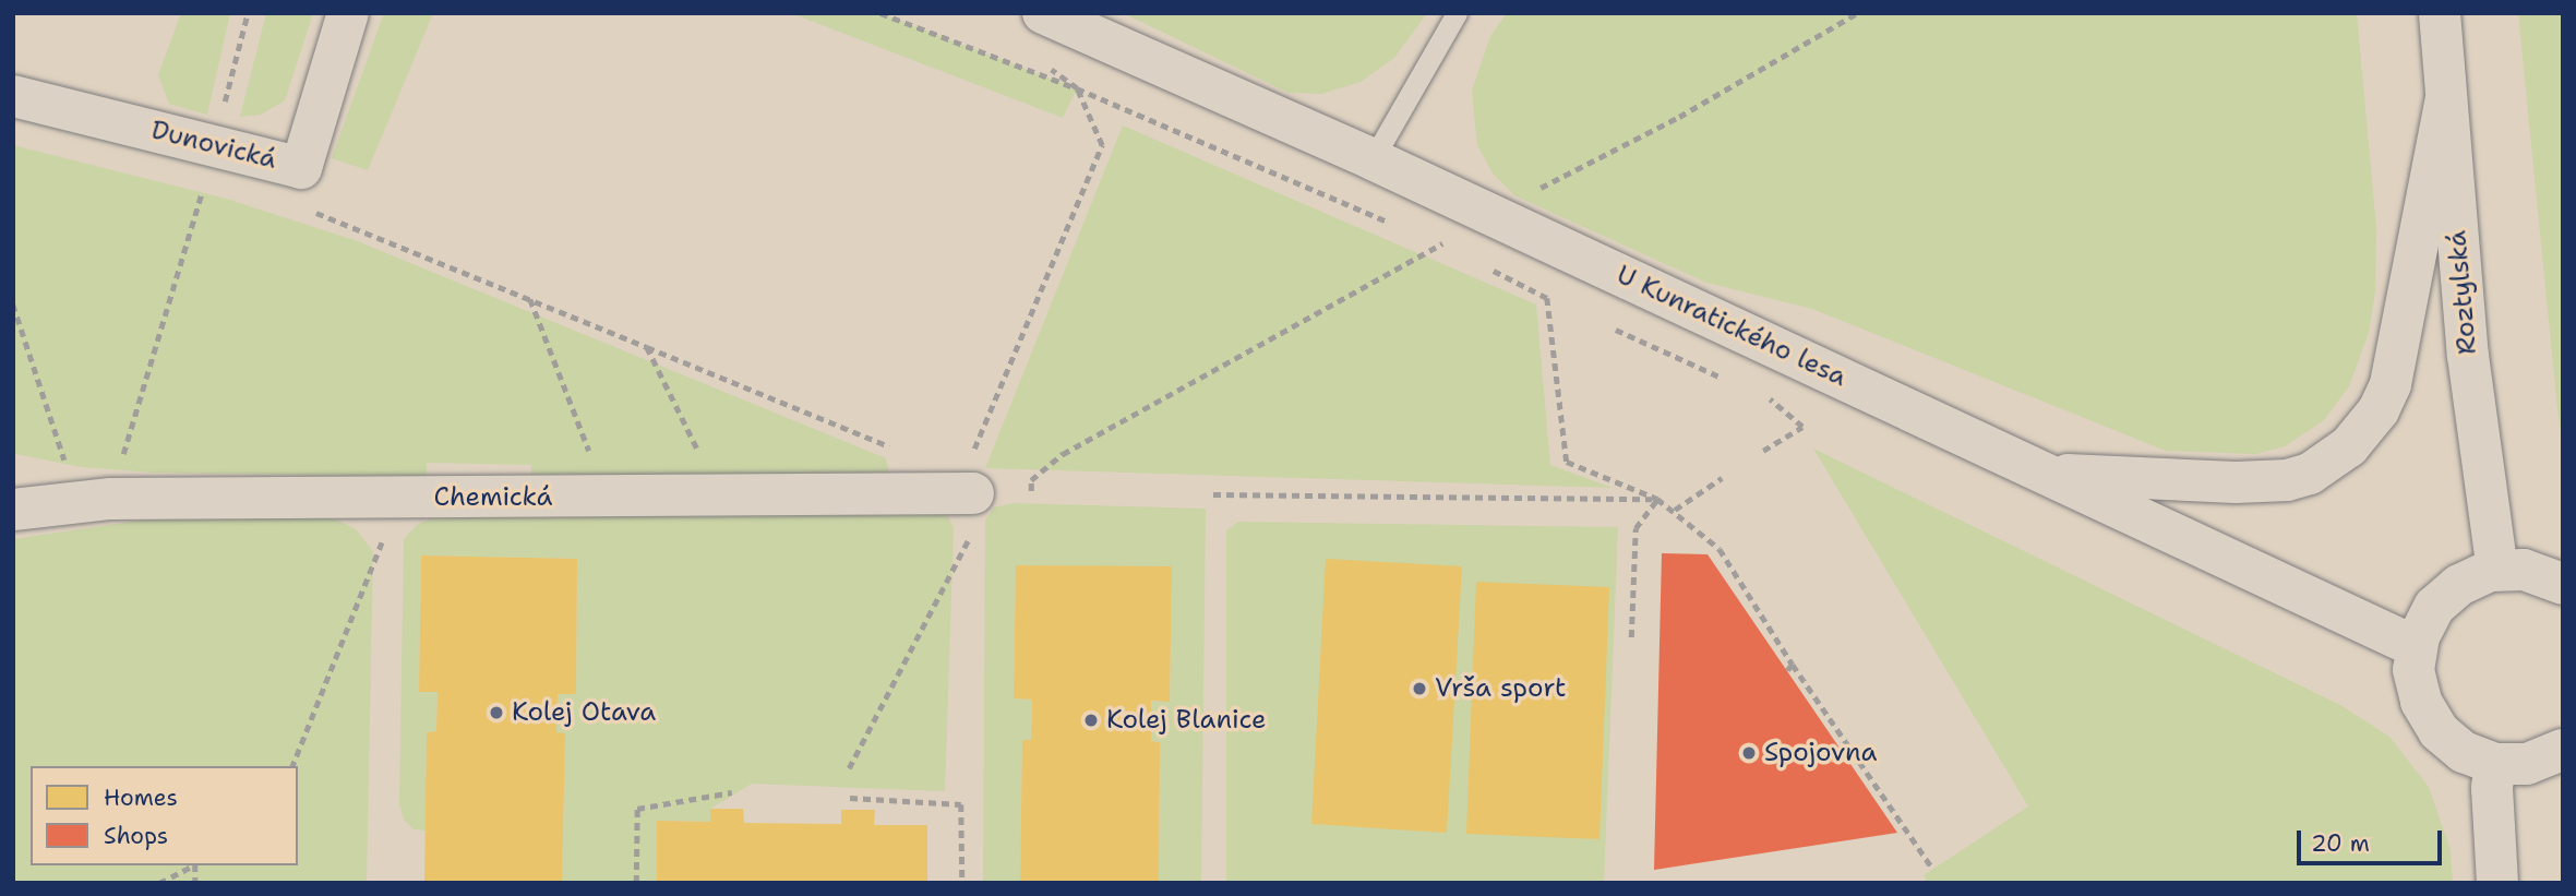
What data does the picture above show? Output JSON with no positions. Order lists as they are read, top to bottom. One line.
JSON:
{"streets":{"street":["Dunovická","Roztylská","U Kunratického lesa","Chemická"]},"places":["Vrša sport","Kolej Otava","Kolej Blanice","Spojovna"],"legend":["Homes","Shops"],"scale_bar":"20 m"}
